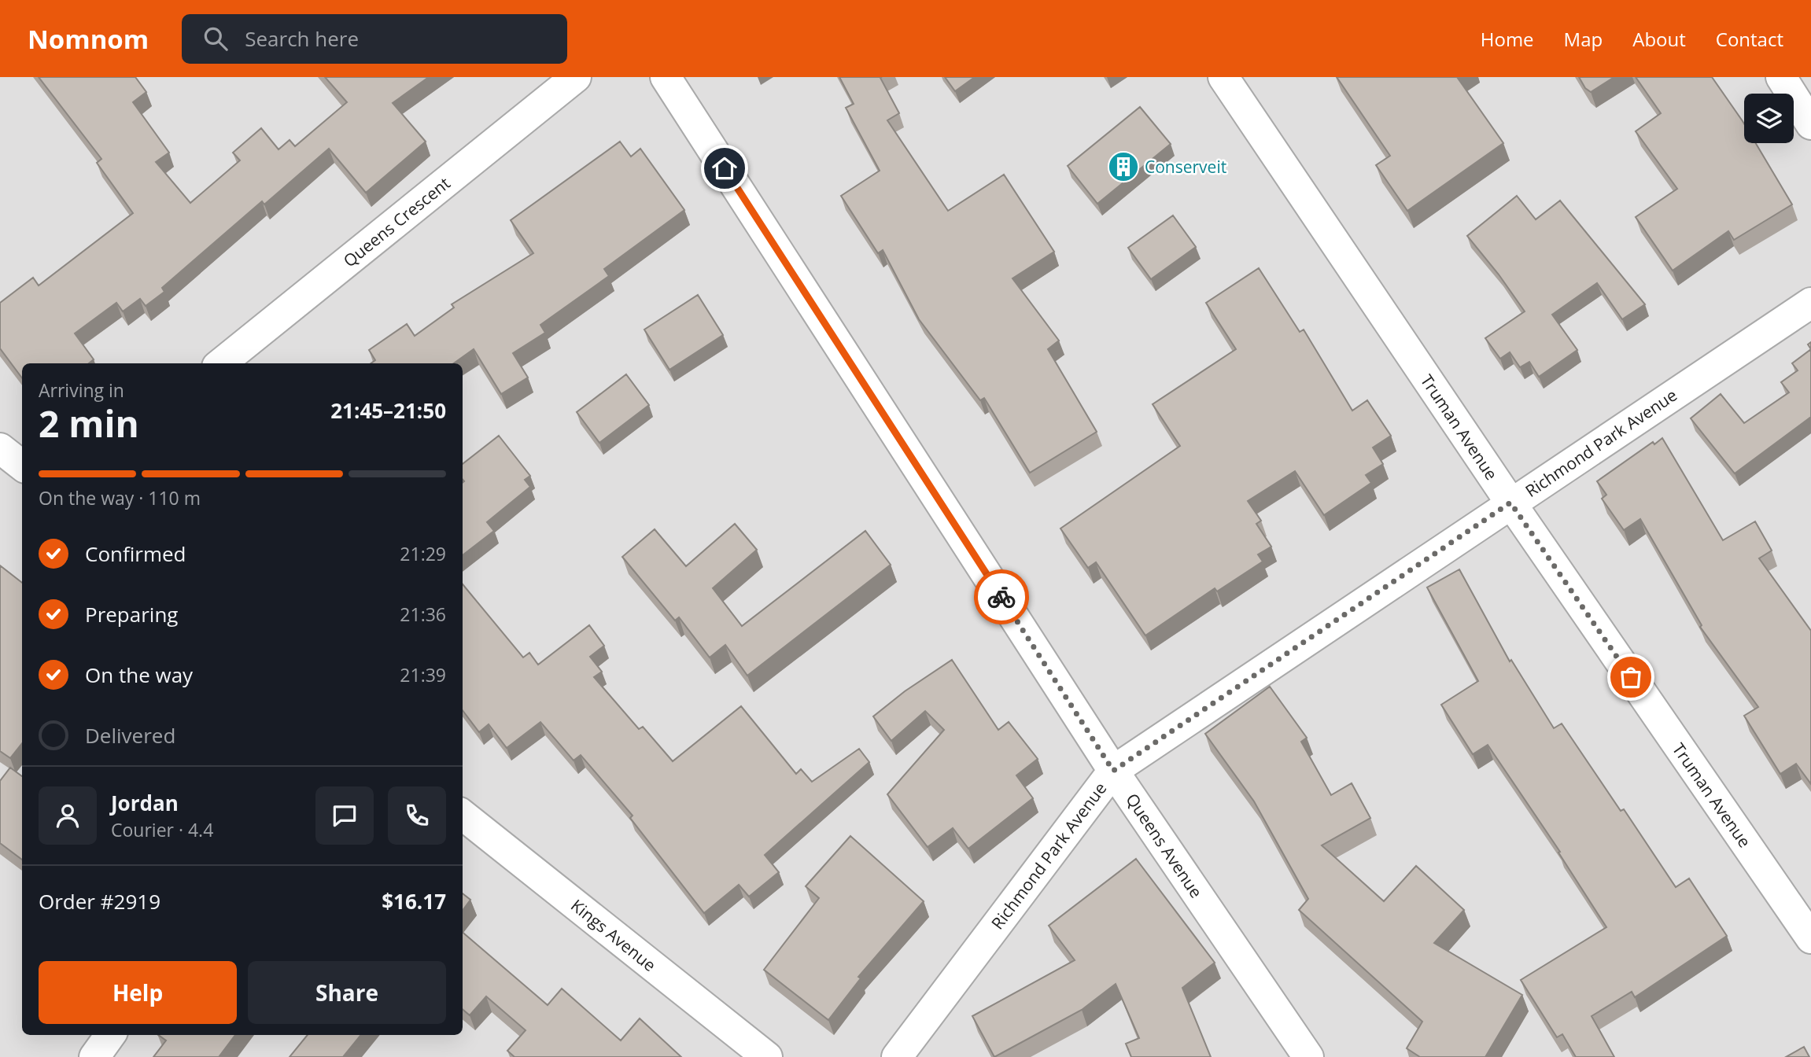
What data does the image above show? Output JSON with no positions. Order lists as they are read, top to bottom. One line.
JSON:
{"streets":{"street":["Queens Crescent","Truman Avenue","Richmond Park Avenue","Queens Avenue","Kings Avenue"]},"crossings":[["Truman Avenue","Richmond Park Avenue"],["Richmond Park Avenue","Queens Avenue"]],"places":{"building":["Conserveit"]},"page":{"header":"Nomnom","search":"Search here","nav":["Home","Map","About","Contact"],"heading":["2 min","Arriving in","21:45–21:50"],"panel":["Jordan","Courier · 4.4","Order #2919","$16.17"],"bar":"On the way · 110 m","list":[["Confirmed","21:29"],["Preparing","21:36"],["On the way","21:39"],"Delivered"],"buttons":["Help","Share"]}}
